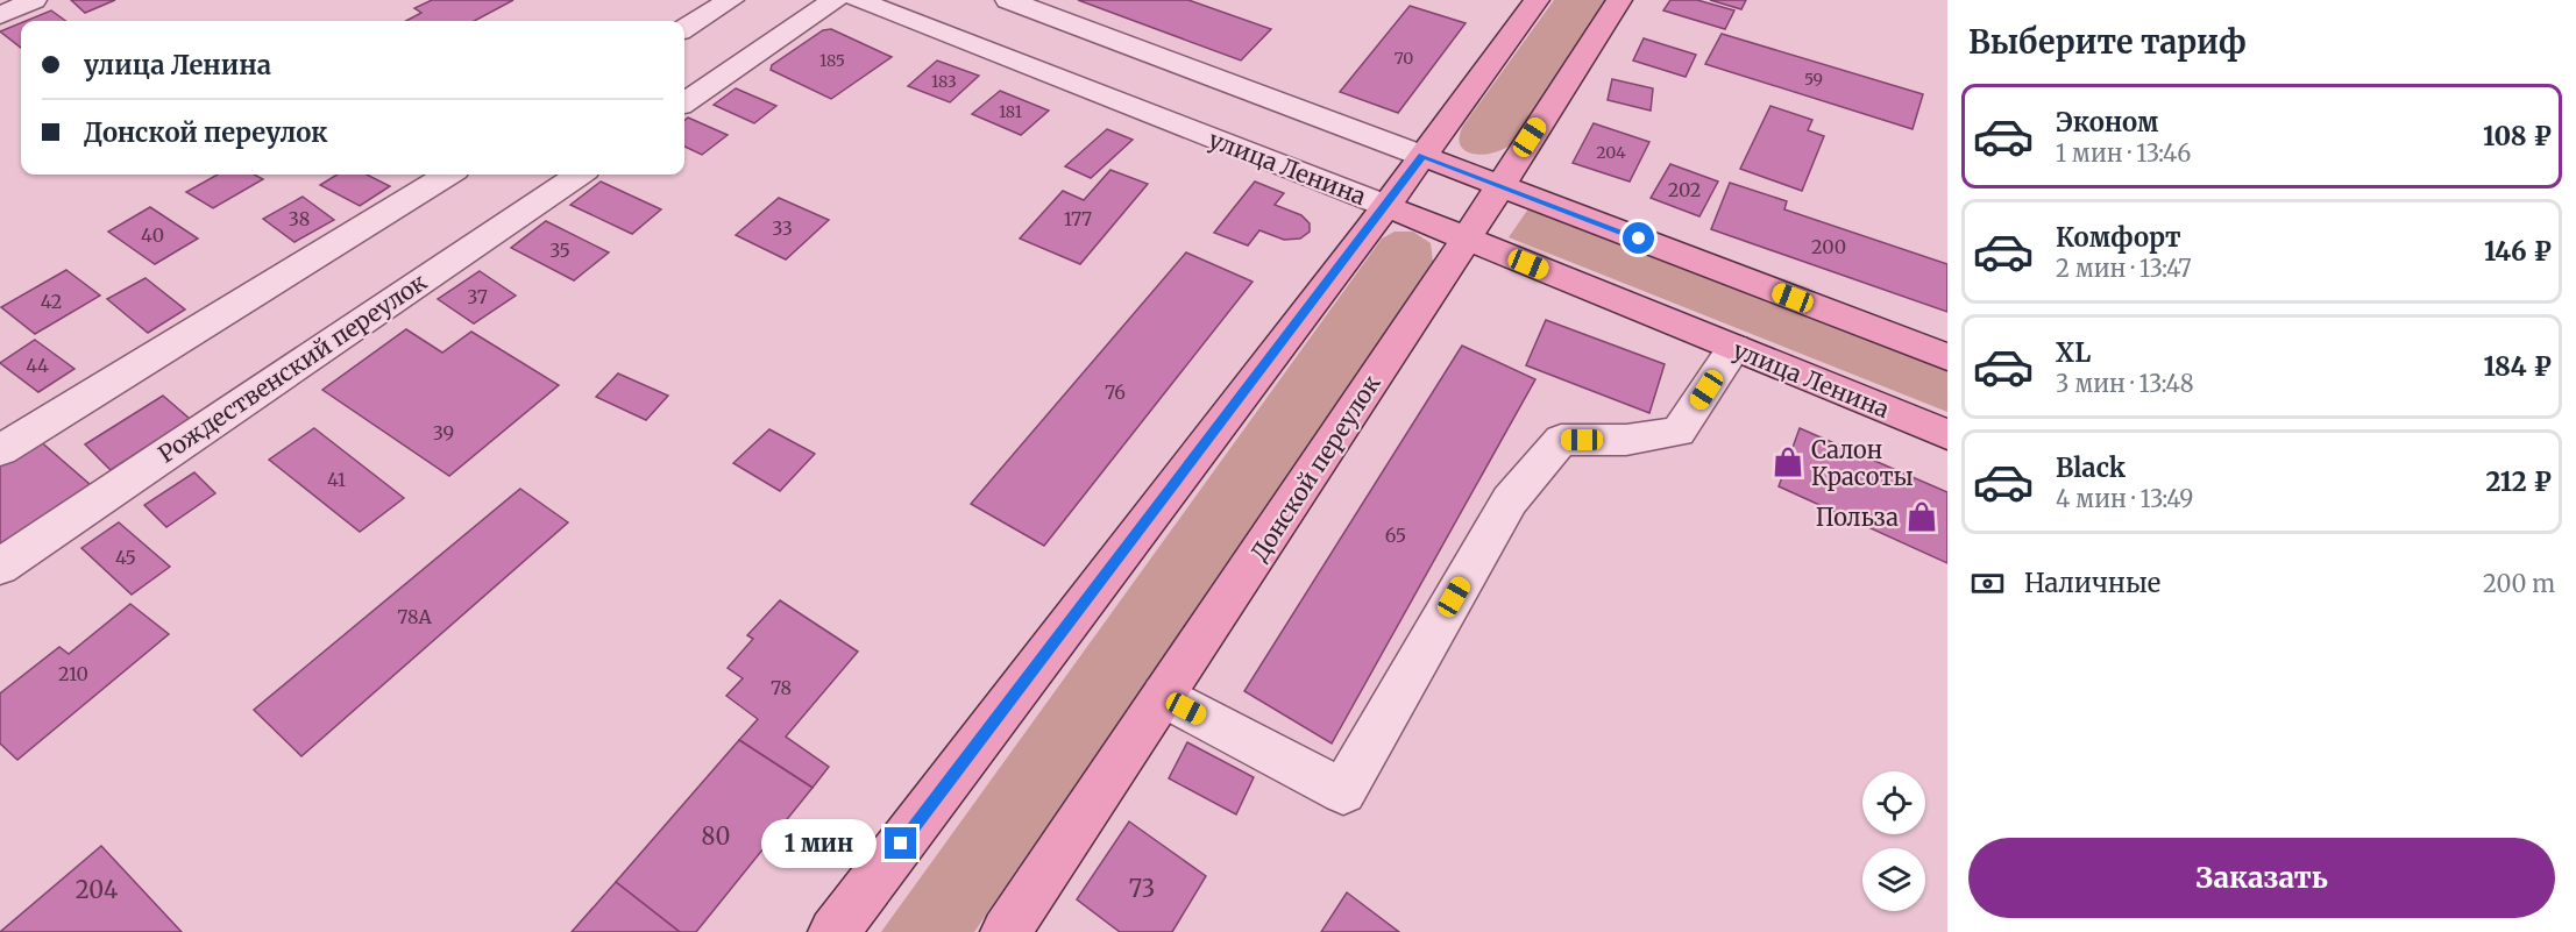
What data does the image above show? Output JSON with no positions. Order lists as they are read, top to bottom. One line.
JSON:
{"streets":{"main road":["улица Ленина","Донской переулок"],"street":["Рождественский переулок"]},"crossings":[["улица Ленина","Донской переулок"]],"places":{"shop":["Салон Красоты","Польза"]},"house_numbers":["70","185","59","183","181","204","202","38","177","33","40","200","35","37","42","44","76","39","41","65","45","78А","210","78","80","73","204"],"page":{"heading":"Выберите тариф","banner":["улица Ленина","Донской переулок"],"list":[{"name":"Эконом","note":"1 мин · 13:46","value":"108 ₽"},{"name":"Комфорт","note":"2 мин · 13:47","value":"146 ₽"},{"name":"XL","note":"3 мин · 13:48","value":"184 ₽"},{"name":"Black","note":"4 мин · 13:49","value":"212 ₽"}],"pay":["Наличные","200 m"],"bubble":"1 мин","buttons":"Заказать"}}
